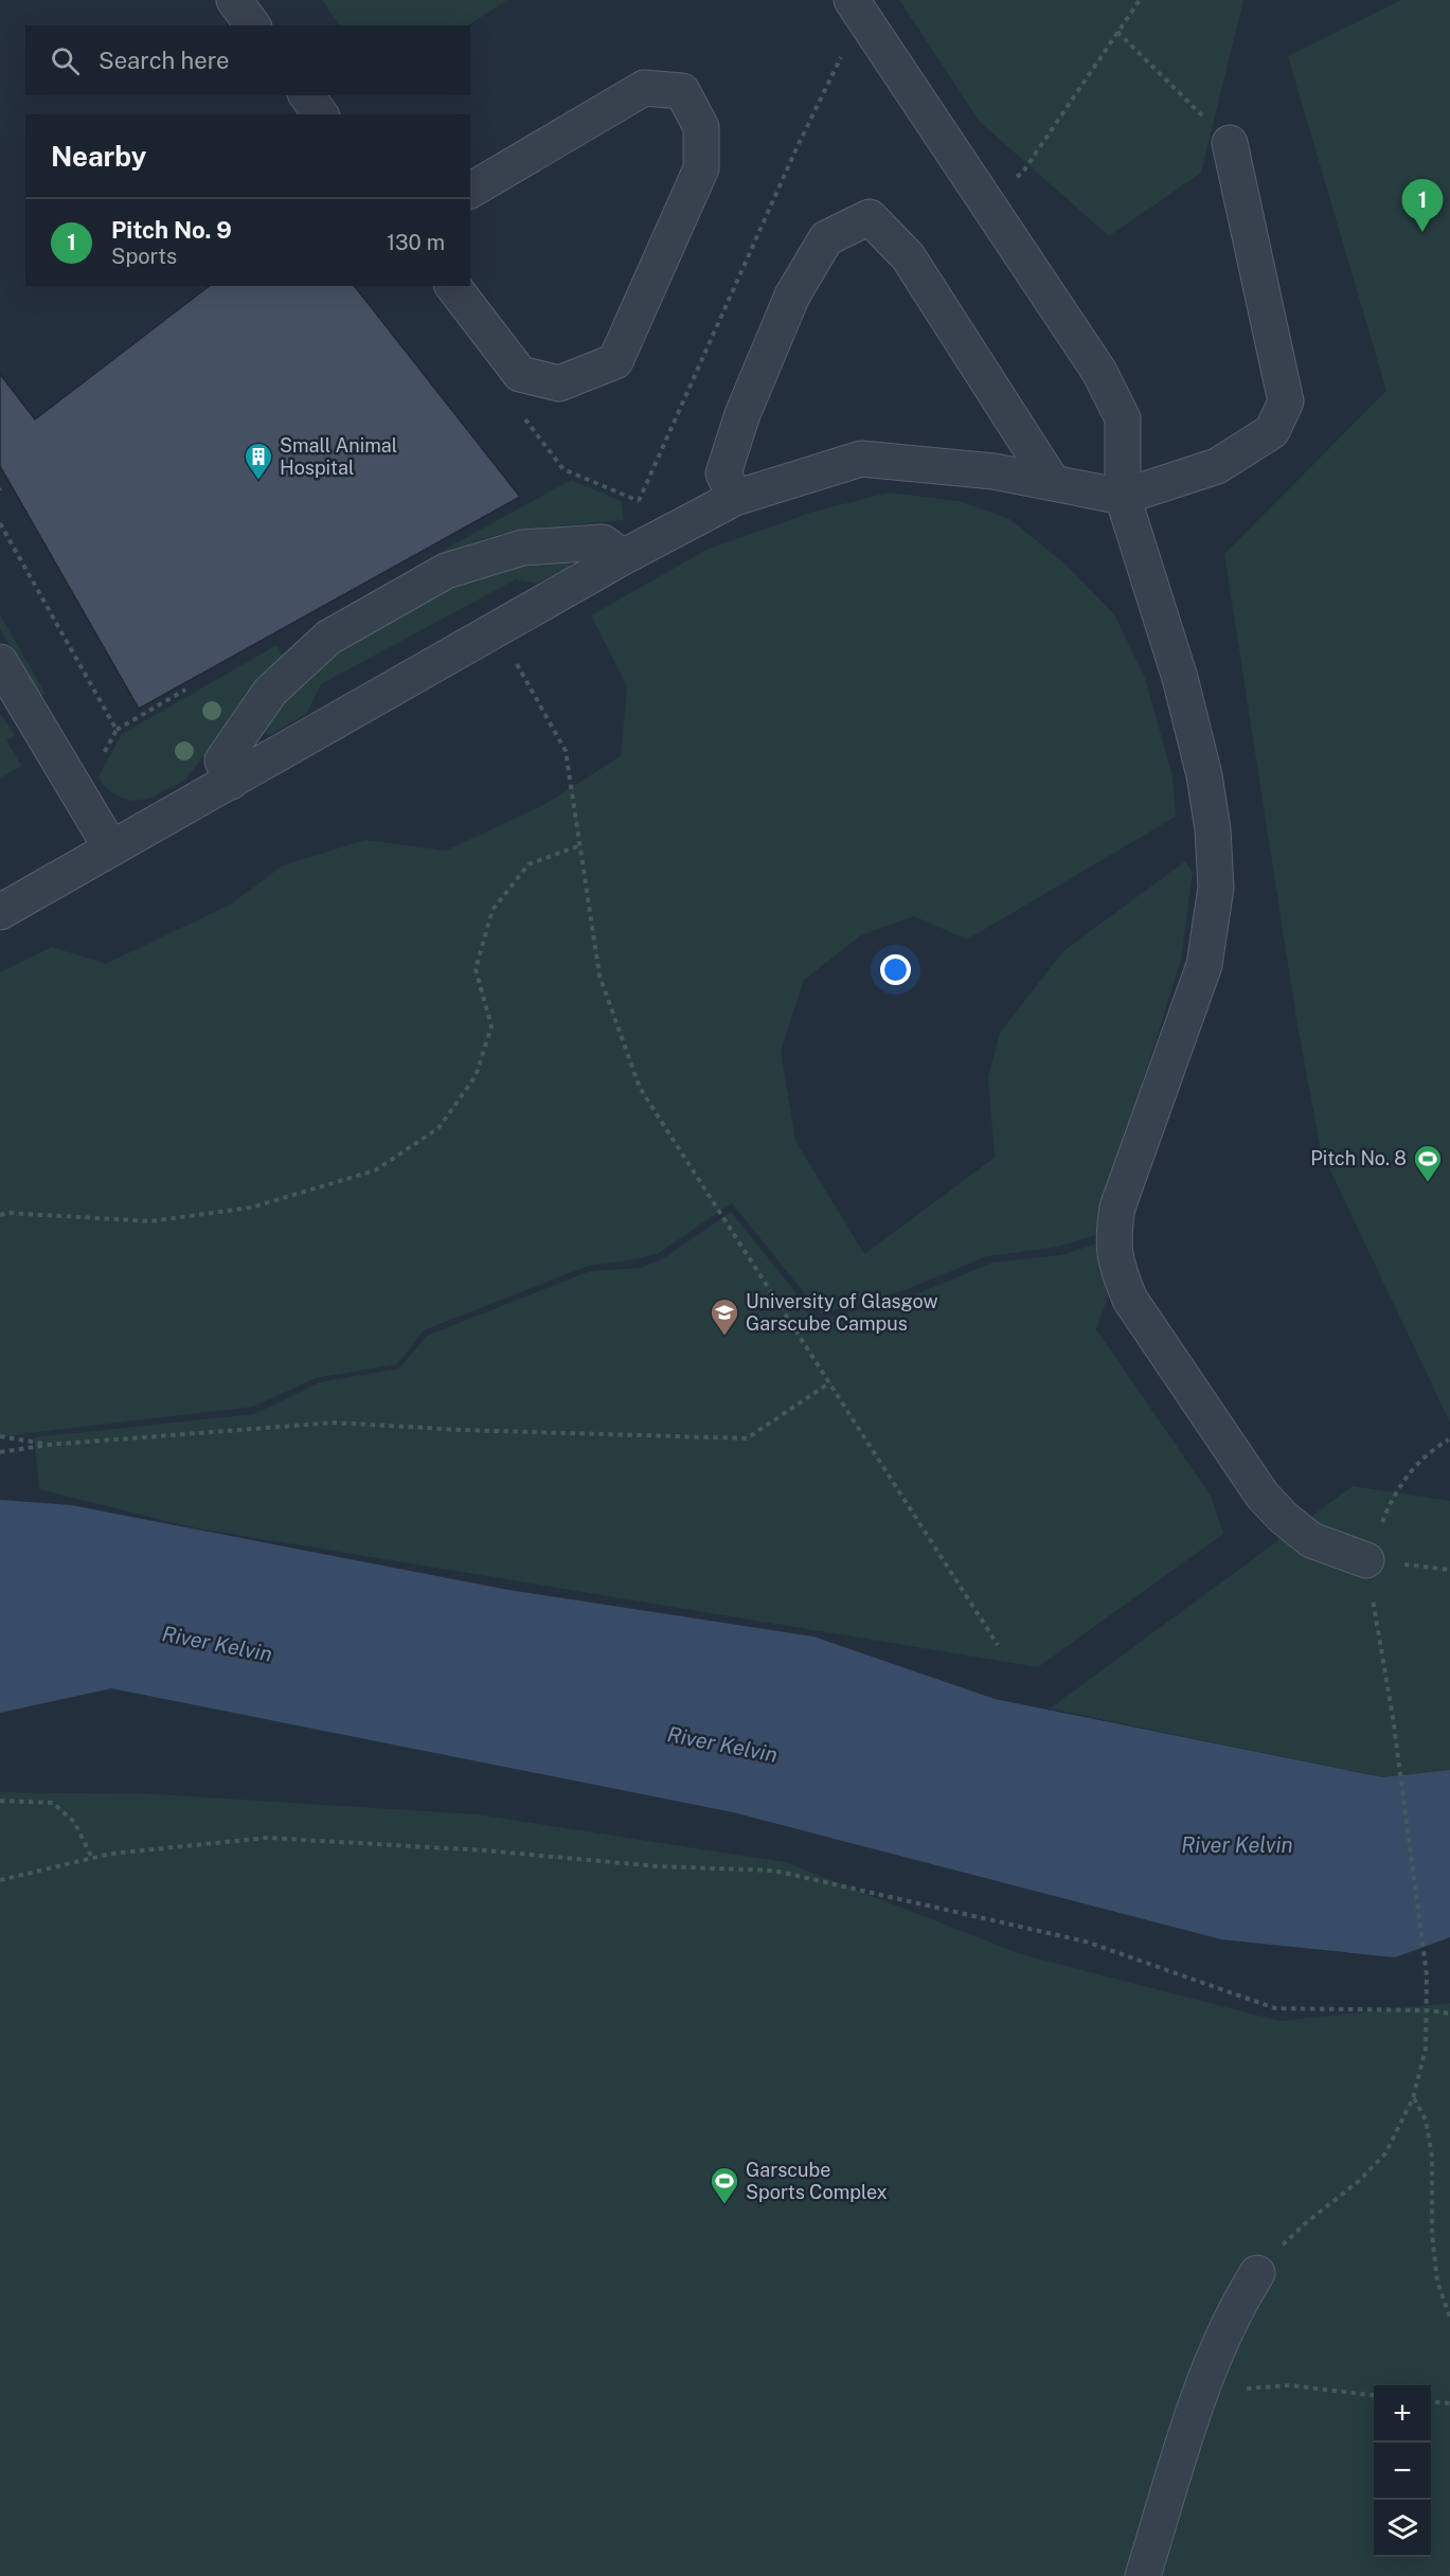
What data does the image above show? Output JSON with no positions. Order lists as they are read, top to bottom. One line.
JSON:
{"water":["River Kelvin"],"places":{"building":["Small Animal Hospital"],"sports":["Pitch No. 8","Garscube Sports Complex"],"school or university":["University of Glasgow Garscube Campus"]},"page":{"search":"Search here","heading":"Nearby","pins":"1","list":[{"mark":"1","name":"Pitch No. 9","note":"Sports","value":"130 m"}],"map_buttons":["+","−"]}}
